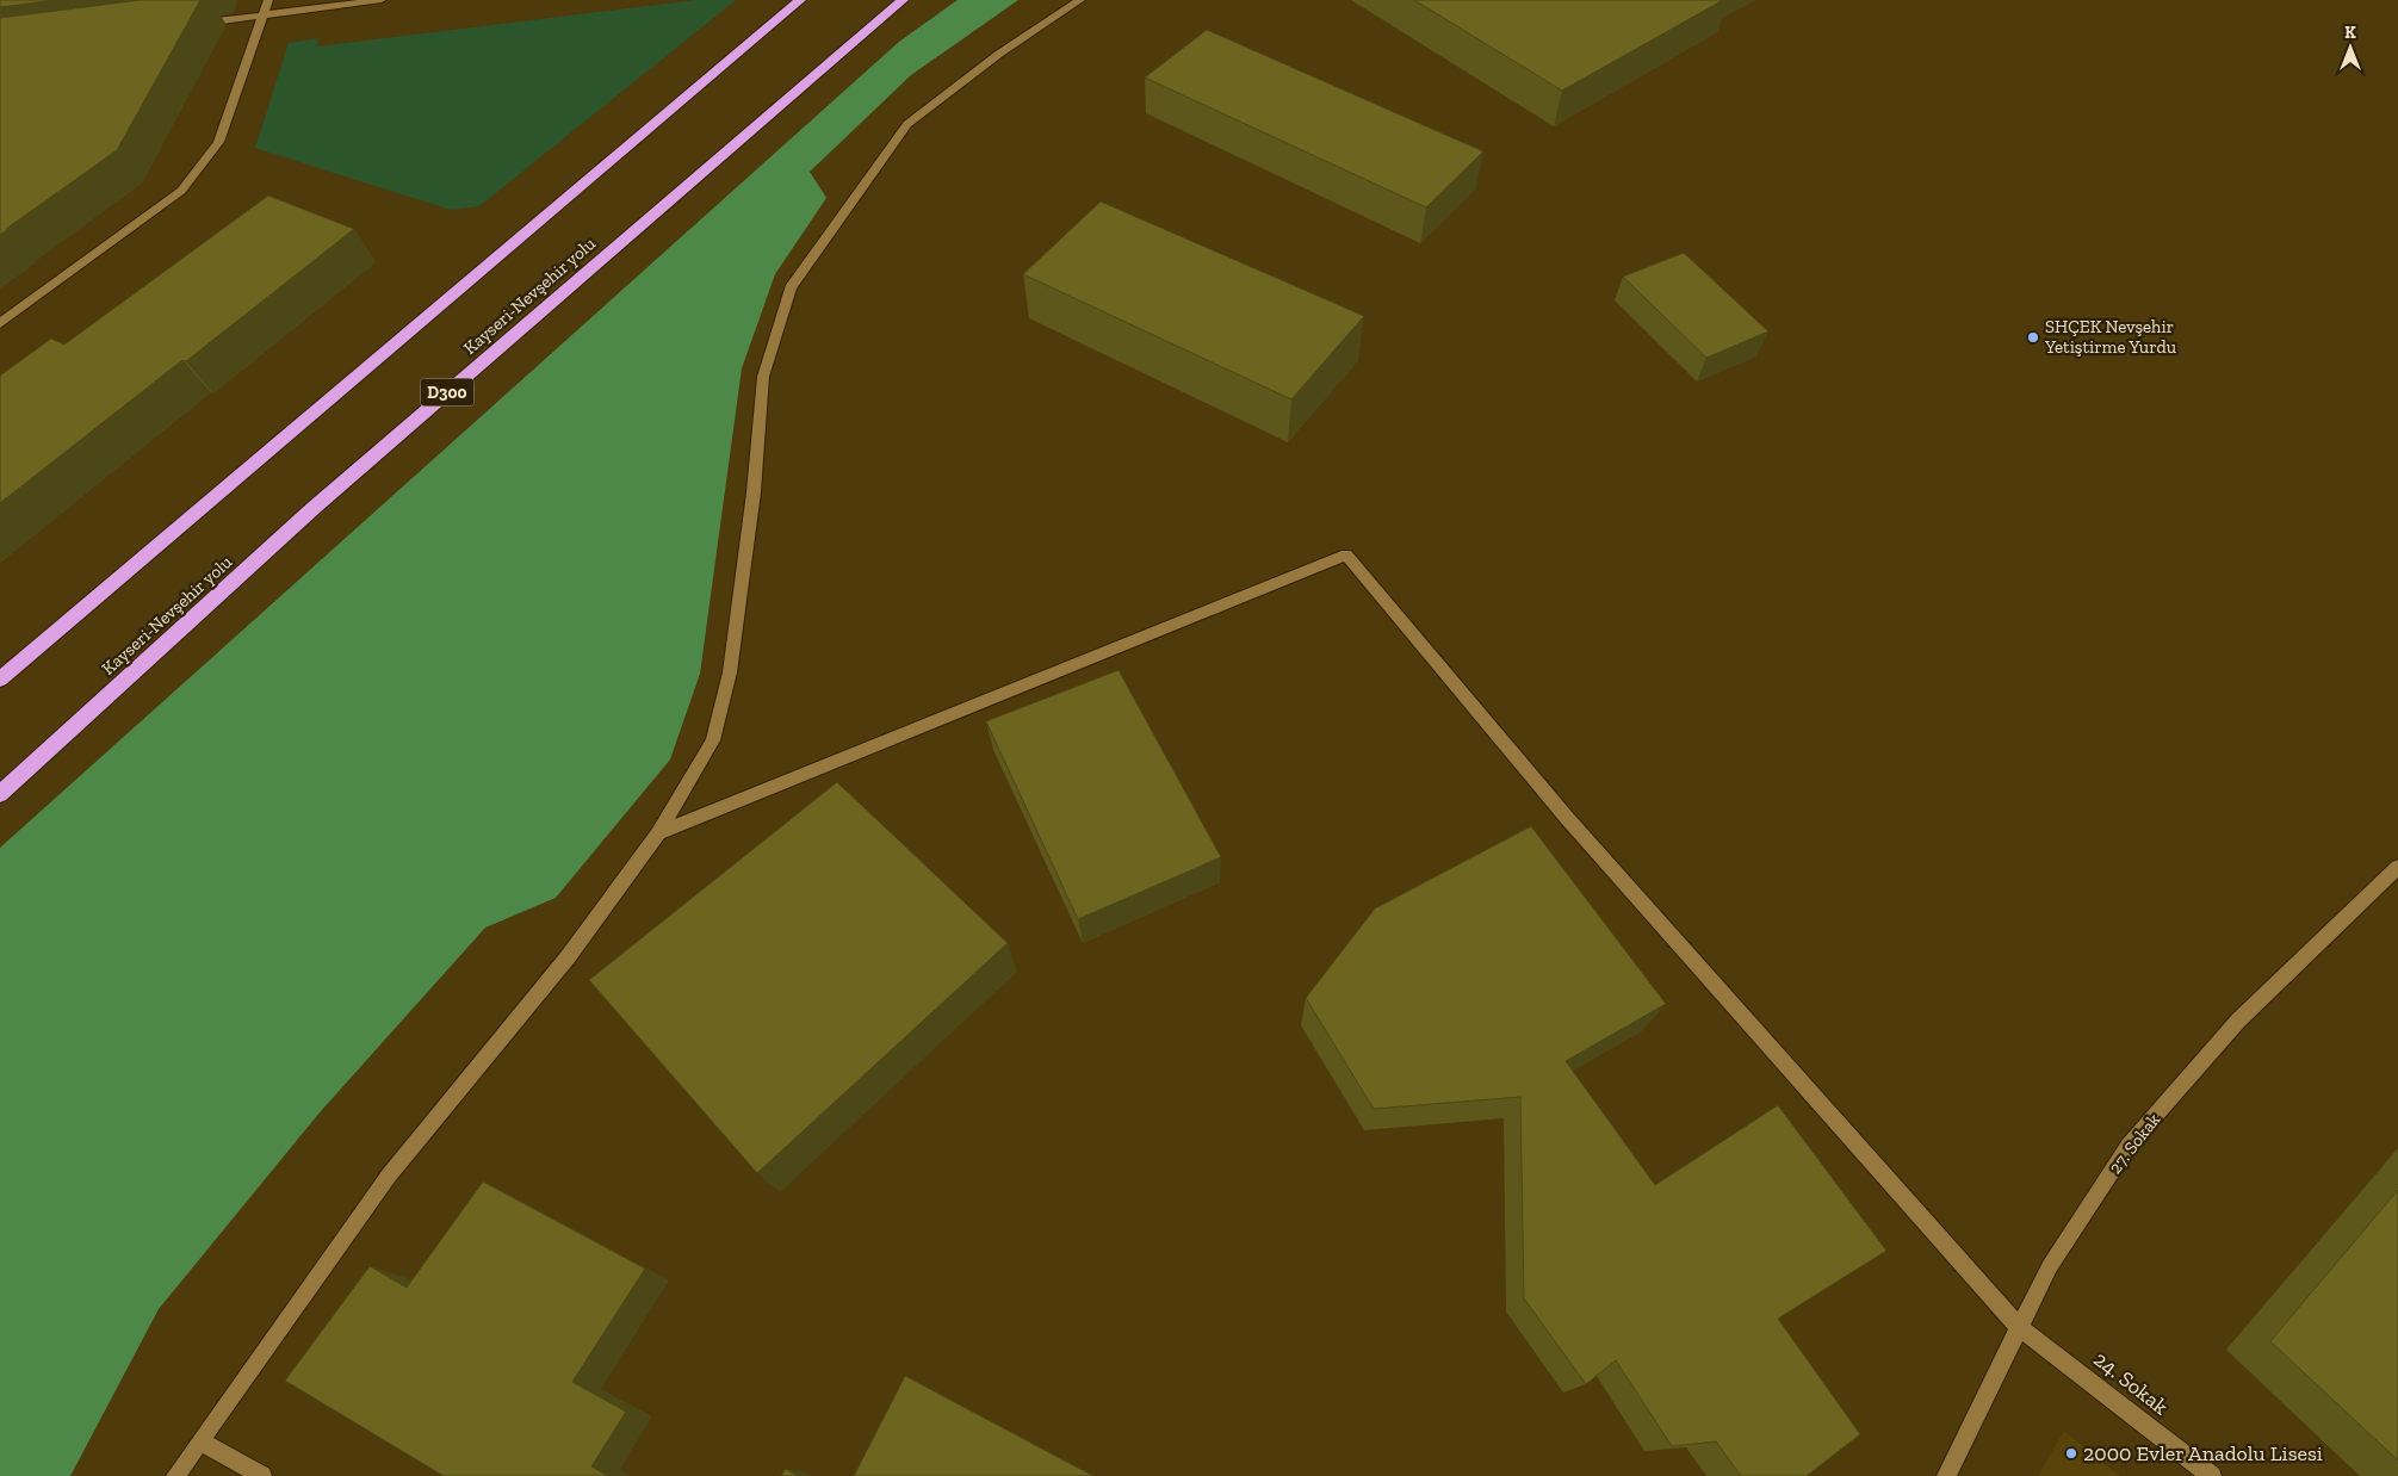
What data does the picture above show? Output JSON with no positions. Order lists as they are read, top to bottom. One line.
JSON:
{"streets":{"highway":["Kayseri-Nevşehir yolu","D300"],"street":["27. Sokak","24. Sokak"]},"crossings":[["27. Sokak","24. Sokak"]],"places":["SHÇEK Nevşehir Yetiştirme Yurdu","2000 Evler Anadolu Lisesi"],"north":"top"}
